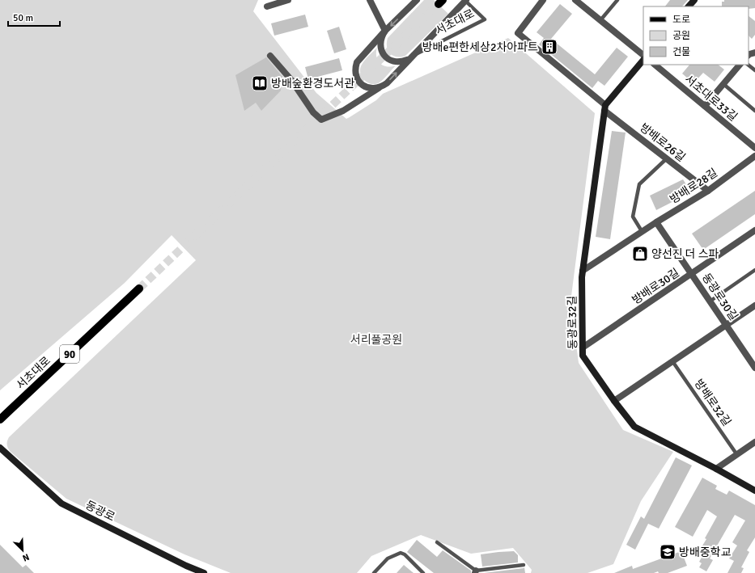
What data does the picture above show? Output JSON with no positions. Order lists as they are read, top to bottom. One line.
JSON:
{"streets":{"main road":["서초대로","90"],"street":["서초대로33길","방배로26길","방배로28길","방배로30길","동광로30길","동광로32길","동광로"],"lane":["방배로32길"]},"crossings":[["방배로26길","방배로28길"],["방배로26길","동광로32길"],["방배로28길","동광로30길"],["방배로28길","동광로32길"],["방배로30길","동광로30길"],["방배로30길","동광로32길"]],"parks":["서리풀공원"],"places":{"building":["방배e편한세상2차아파트"],"library":["방배숲환경도서관"],"shop":["양선진 더 스파"],"school or university":["방배중학교"]},"legend":["도로","공원","건물"],"scale_bar":"50 m","north":"bottom right"}
